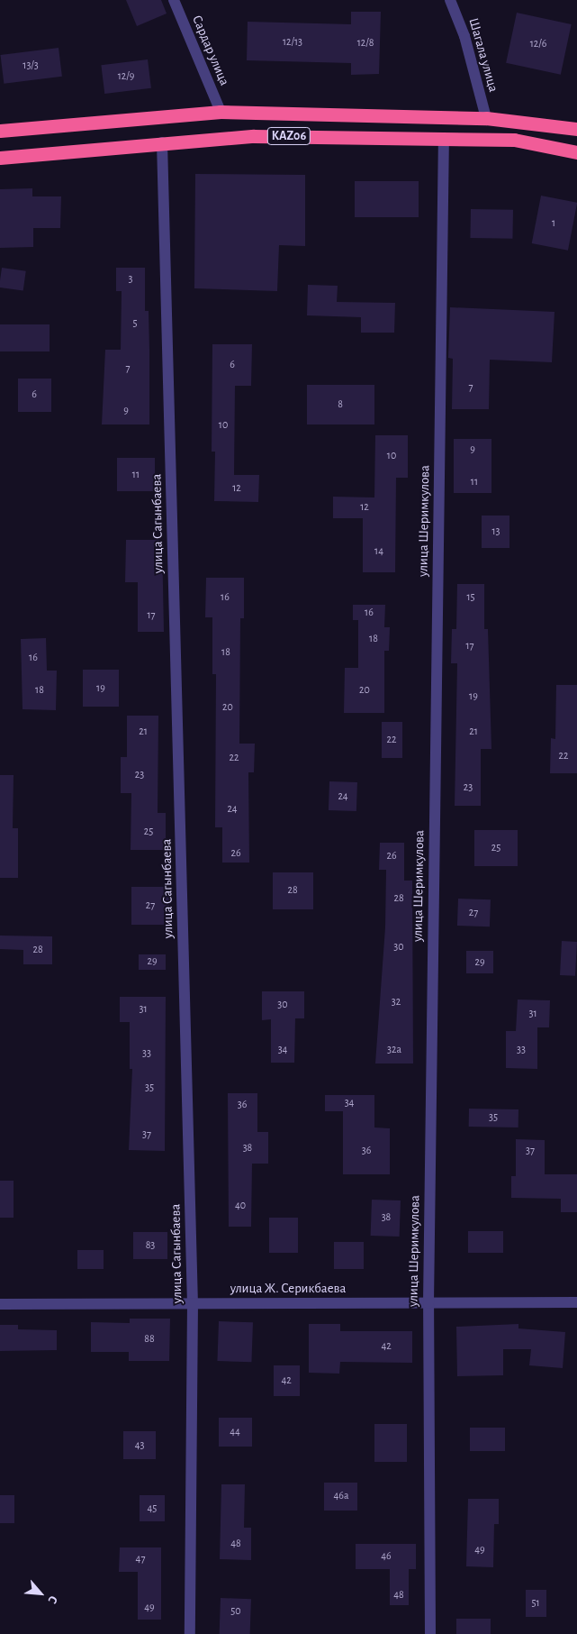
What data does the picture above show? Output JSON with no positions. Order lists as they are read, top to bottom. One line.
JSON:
{"streets":{"highway":["KАZ06"],"street":["Сардар улица","Шагала улица","улица Шеримкулова","улица Сагынбаева","улица Ж. Серикбаева"]},"crossings":[["Сардар улица","KАZ06"],["Шагала улица","KАZ06"],["KАZ06","улица Шеримкулова"],["KАZ06","улица Сагынбаева"],["улица Шеримкулова","улица Ж. Серикбаева"],["улица Сагынбаева","улица Ж. Серикбаева"]],"house_numbers":["12/13","12/8","12/6","13/3","12/9","1","3","5","6","7","7","6","8","9","10","9","10","11","11","12","12","13","14","16","15","16","17","18","17","18","16","19","18","20","19","20","21","21","22","22","22","23","23","24","24","25","25","26","26","28","28","27","27","30","28","29","29","32","30","31","31","34","32а","33","33","35","34","36","35","37","38","36","37","40","38","83","88","42","42","44","43","46а","45","48","49","46","47","48","51","49","50"],"north":"bottom right"}
